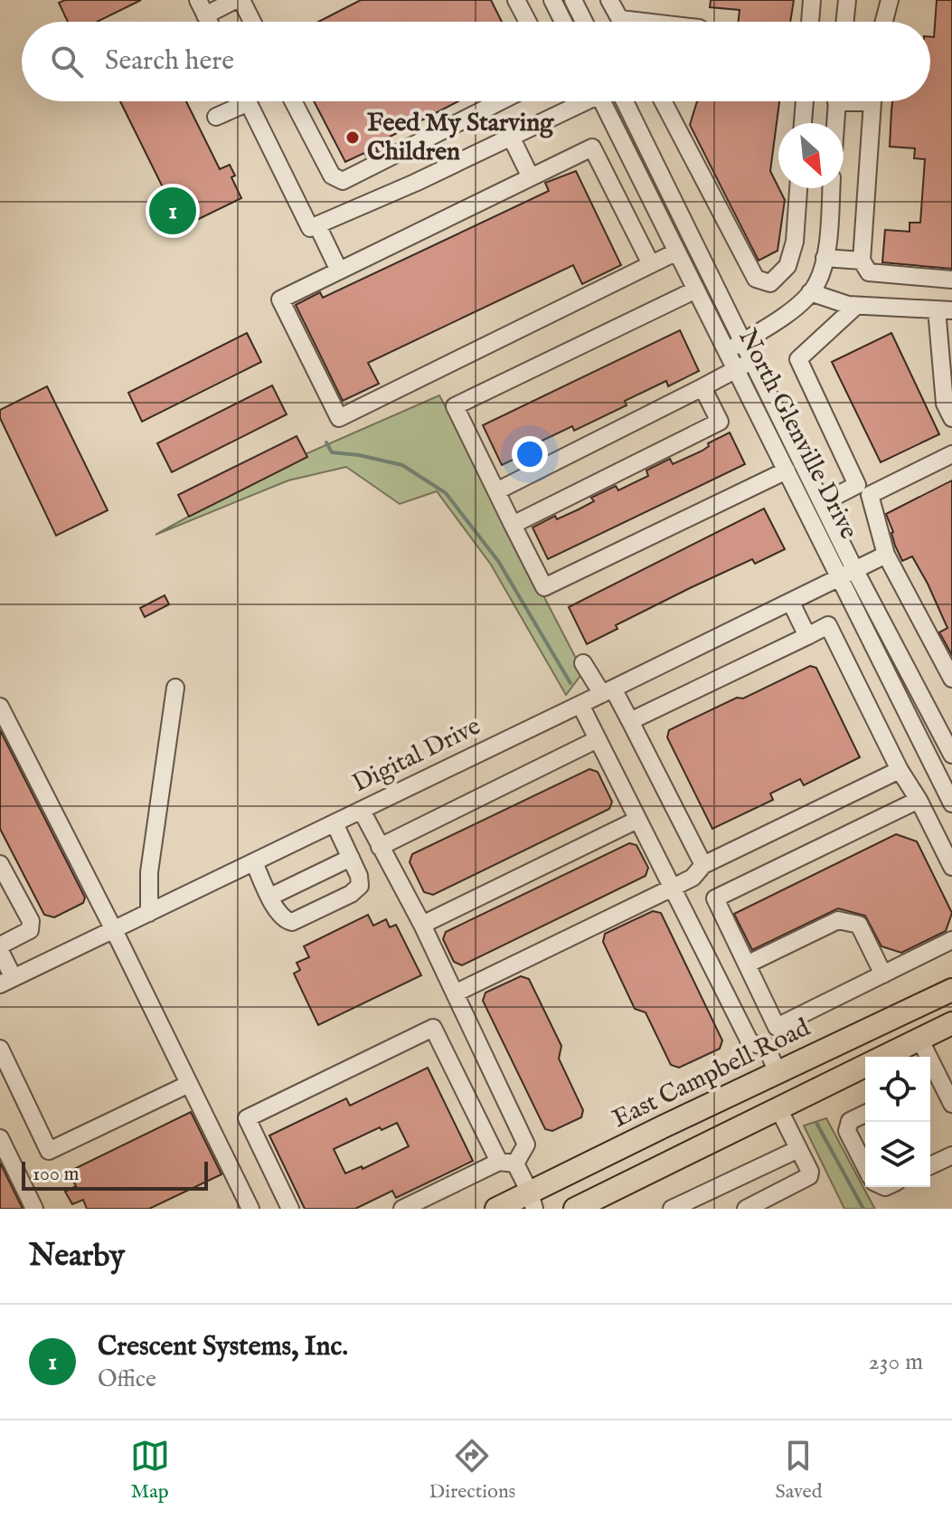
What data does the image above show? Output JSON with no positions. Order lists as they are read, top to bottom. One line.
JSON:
{"streets":{"main road":["East Campbell Road"],"street":["North Glenville Drive","Digital Drive"]},"crossings":[["North Glenville Drive","Digital Drive"]],"places":["Feed My Starving Children"],"scale_bar":"100 m","north":"bottom right","page":{"search":"Search here","pins":"1","scale":"100 m","heading":"Nearby","list":[{"mark":"1","name":"Crescent Systems, Inc.","note":"Office","value":"230 m"}],"nav":["Map","Directions","Saved"]}}
